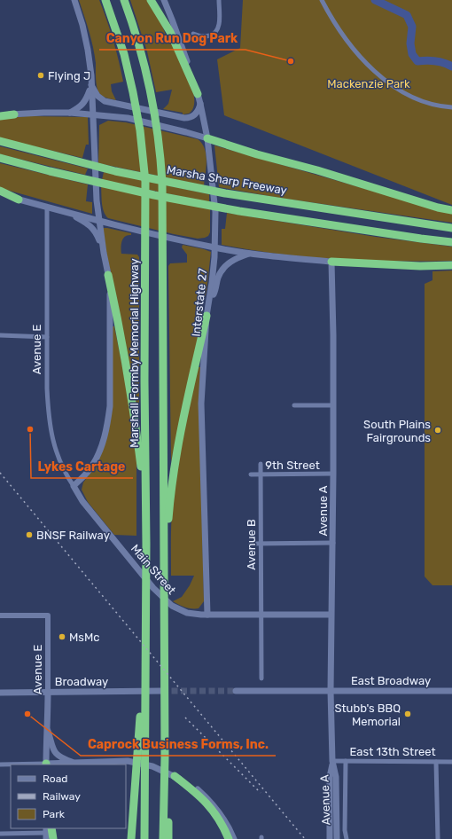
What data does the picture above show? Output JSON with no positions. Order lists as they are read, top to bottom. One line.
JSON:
{"streets":{"highway":["Marsha Sharp Freeway","Marshall Formby Memorial Highway"],"main road":["Interstate 27","Avenue E","Avenue A","Main Street","East Broadway","Broadway"],"street":["9th Street","Avenue B","East 13th Street"]},"crossings":[["Interstate 27","Main Street"],["Avenue E","Main Street"],["Avenue E","Broadway"],["9th Street","Avenue A"],["9th Street","Avenue B"],["Avenue A","Main Street"],["Avenue A","East Broadway"],["Avenue A","East 13th Street"],["Avenue B","Main Street"]],"parks":["Mackenzie Park"],"places":["Canyon Run Dog Park","Flying J","Lykes Cartage","South Plains Fairgrounds","BNSF Railway","MsMc","Caprock Business Forms, Inc.","Stubb's BBQ Memorial"],"legend":["Road","Railway","Park"]}
